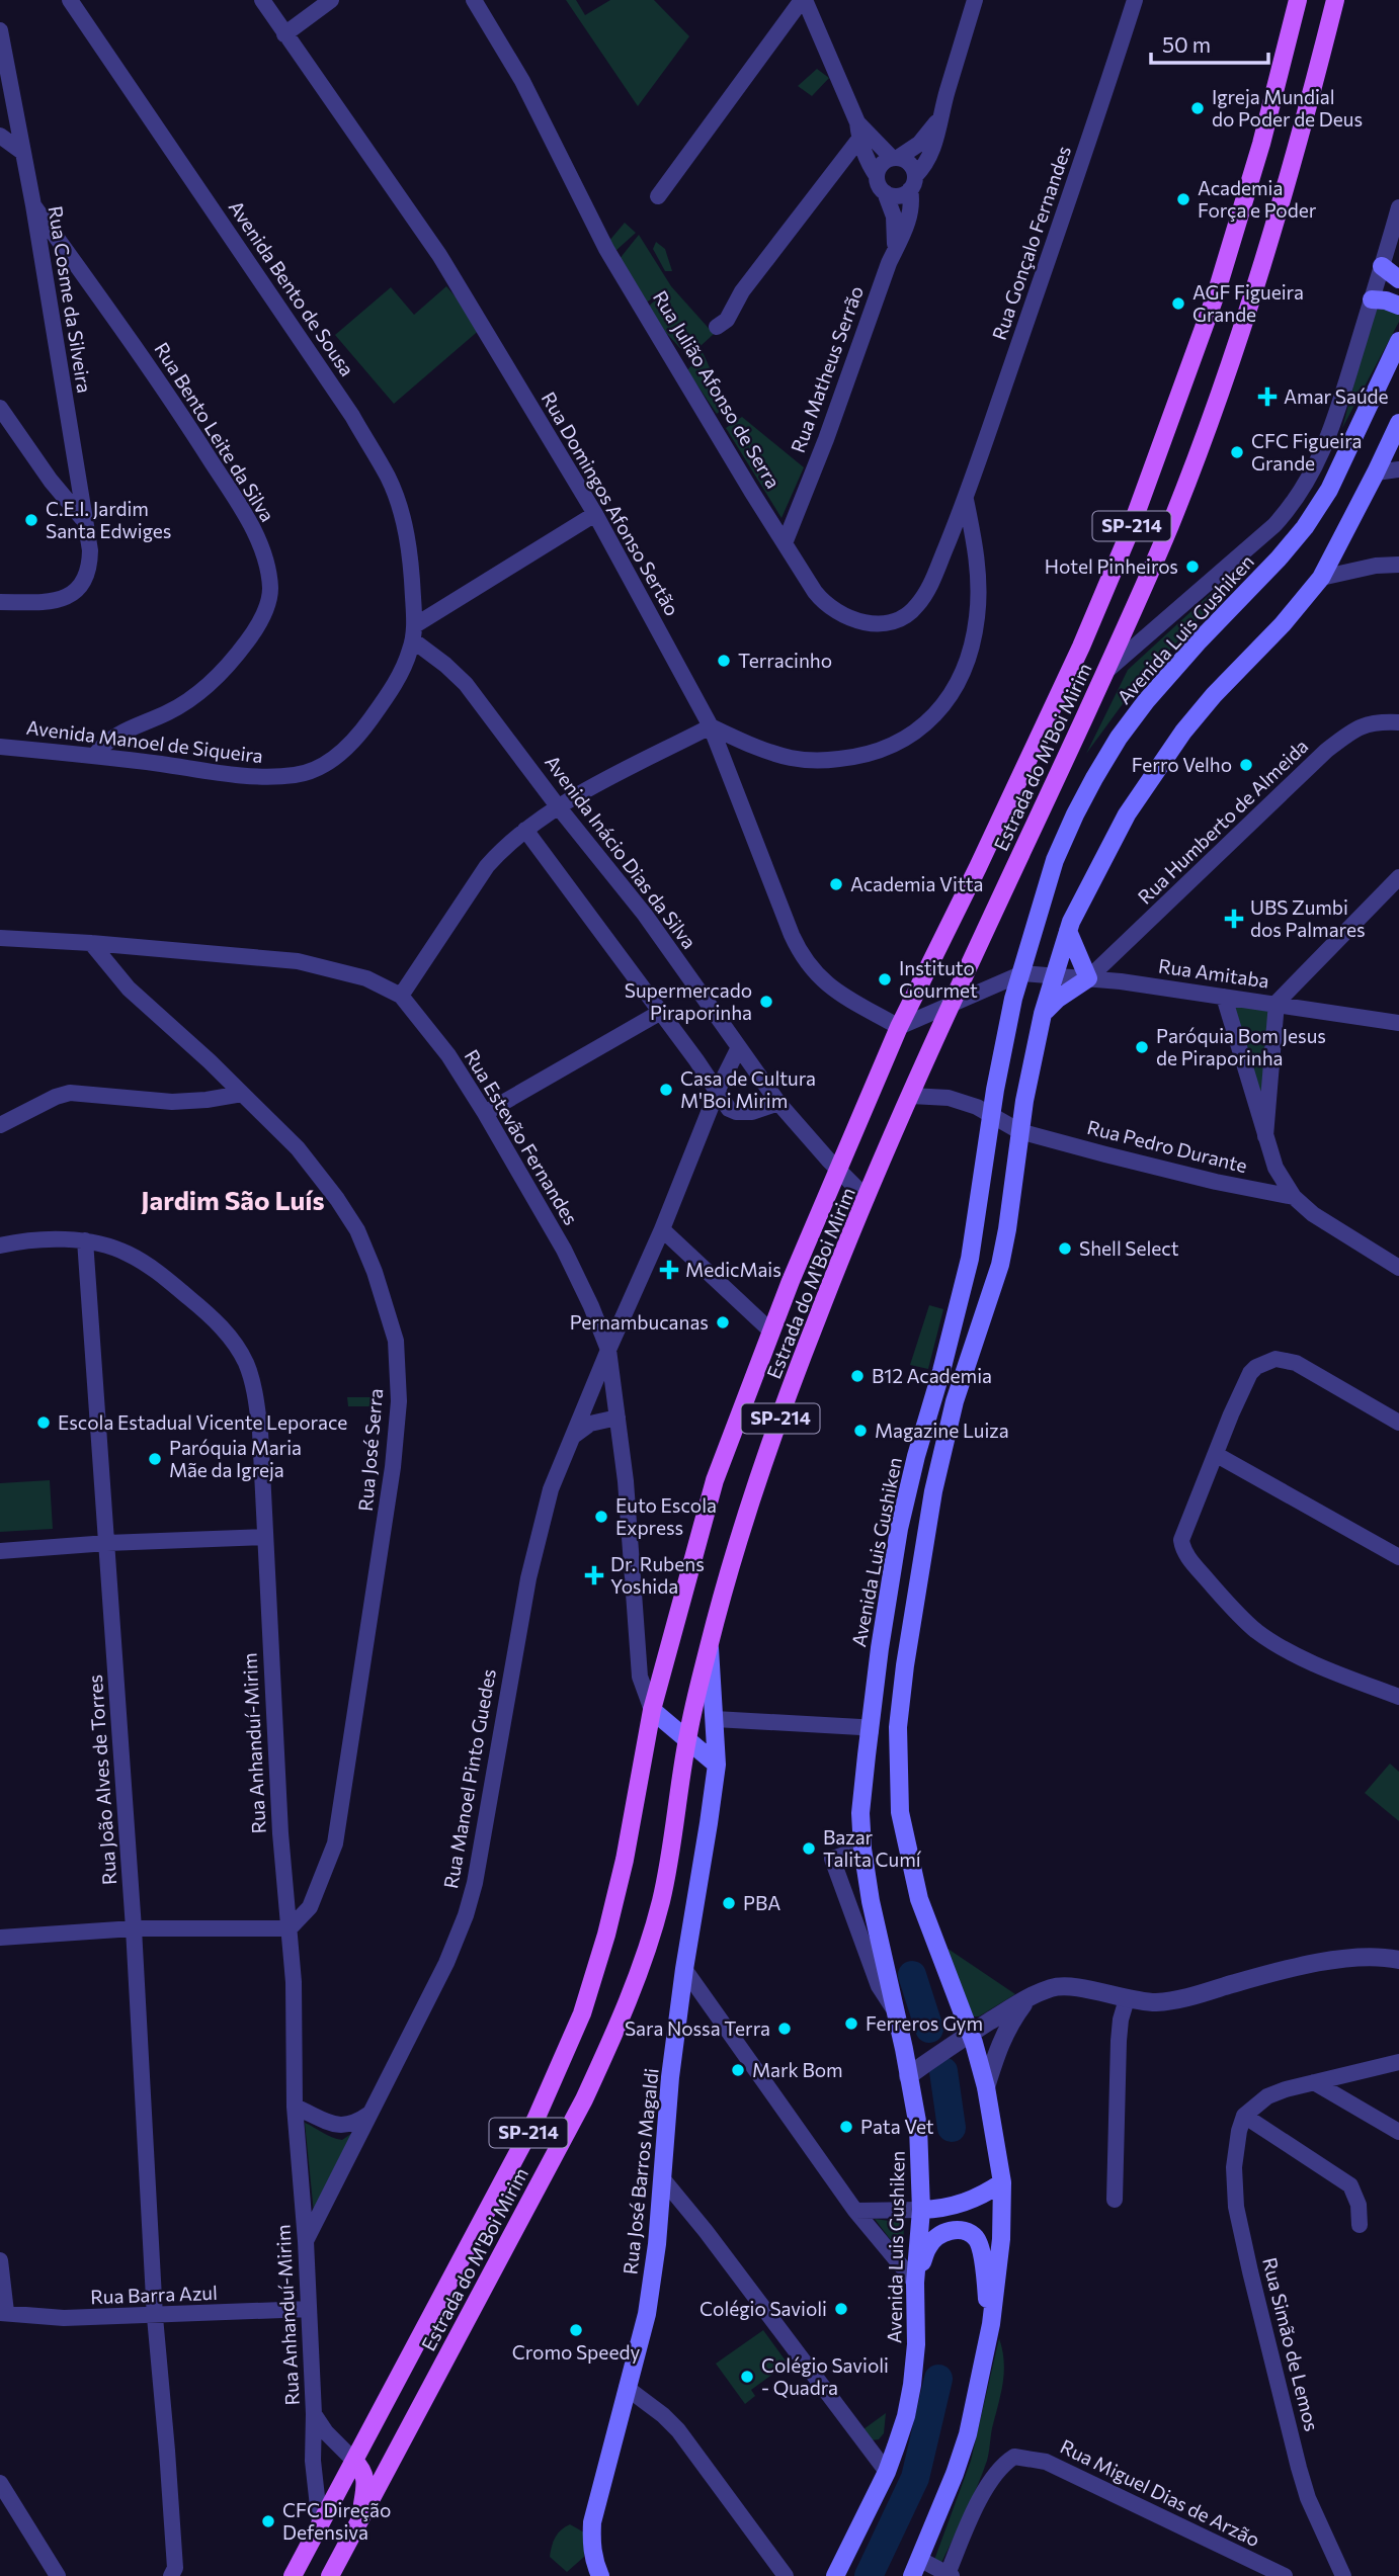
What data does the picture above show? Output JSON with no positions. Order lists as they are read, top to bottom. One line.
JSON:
{"streets":{"main road":["SP-214","Avenida Luis Gushiken","Estrada do M'Boi Mirim","Rua José Barros Magaldi"],"street":["Rua Gonçalo Fernandes","Avenida Bento de Sousa","Rua Cosme da Silveira","Rua Matheus Serrão","Rua Julião Afonso de Serra","Rua Bento Leite da Silva","Rua Domingos Afonso Sertão","Avenida Manoel de Siqueira","Rua Humberto de Almeida","Avenida Inácio Dias da Silva","Rua Amitaba","Rua Estevão Fernandes","Rua Pedro Durante","Rua José Serra","Rua Anhanduí-Mirim","Rua Manoel Pinto Guedes","Rua João Alves de Torres","Rua Barra Azul","Rua Simão de Lemos","Rua Miguel Dias de Arzão"]},"crossings":[["Rua Gonçalo Fernandes","Rua Julião Afonso de Serra"],["Avenida Bento de Sousa","Avenida Manoel de Siqueira"],["Avenida Bento de Sousa","Avenida Inácio Dias da Silva"],["Rua Cosme da Silveira","Rua Bento Leite da Silva"],["Rua Matheus Serrão","Rua Julião Afonso de Serra"],["Rua Bento Leite da Silva","Avenida Manoel de Siqueira"],["Rua Domingos Afonso Sertão","Estrada do M'Boi Mirim"],["Avenida Luis Gushiken","Rua Amitaba"],["Avenida Luis Gushiken","Rua Pedro Durante"],["Avenida Manoel de Siqueira","Avenida Inácio Dias da Silva"],["Estrada do M'Boi Mirim","Avenida Inácio Dias da Silva"],["Estrada do M'Boi Mirim","Rua Estevão Fernandes"],["Estrada do M'Boi Mirim","Rua Pedro Durante"],["Estrada do M'Boi Mirim","Rua Anhanduí-Mirim"],["Estrada do M'Boi Mirim","Rua José Barros Magaldi"],["Rua Humberto de Almeida","Rua Amitaba"],["Avenida Inácio Dias da Silva","Rua Manoel Pinto Guedes"],["Rua Estevão Fernandes","Rua José Serra"],["Rua Estevão Fernandes","Rua Manoel Pinto Guedes"],["Rua José Serra","Rua Anhanduí-Mirim"],["Rua Anhanduí-Mirim","Rua Manoel Pinto Guedes"],["Rua Anhanduí-Mirim","Rua João Alves de Torres"],["Rua Anhanduí-Mirim","Rua Barra Azul"],["Rua João Alves de Torres","Rua Barra Azul"]],"districts":["Jardim São Luís"],"places":{"other":["Igreja Mundial do Poder de Deus","Academia Força e Poder","AGF Figueira Grande","CFC Figueira Grande","C.E.I. Jardim Santa Edwiges","Hotel Pinheiros","Terracinho","Ferro Velho","Academia Vitta","Instituto Gourmet","Supermercado Piraporinha","Paróquia Bom Jesus de Piraporinha","Casa de Cultura M'Boi Mirim","Shell Select","Pernambucanas","B12 Academia","Escola Estadual Vicente Leporace","Magazine Luiza","Paróquia Maria Mãe da Igreja","Euto Escola Express","Bazar Talita Cumí","PBA","Ferreros Gym","Sara Nossa Terra","Mark Bom","Pata Vet","Colégio Savioli","Cromo Speedy","Colégio Savioli - Quadra","CFC Direção Defensiva"],"health":["Amar Saúde","UBS Zumbi dos Palmares","MedicMais","Dr. Rubens Yoshida"]},"scale_bar":"50 m"}
